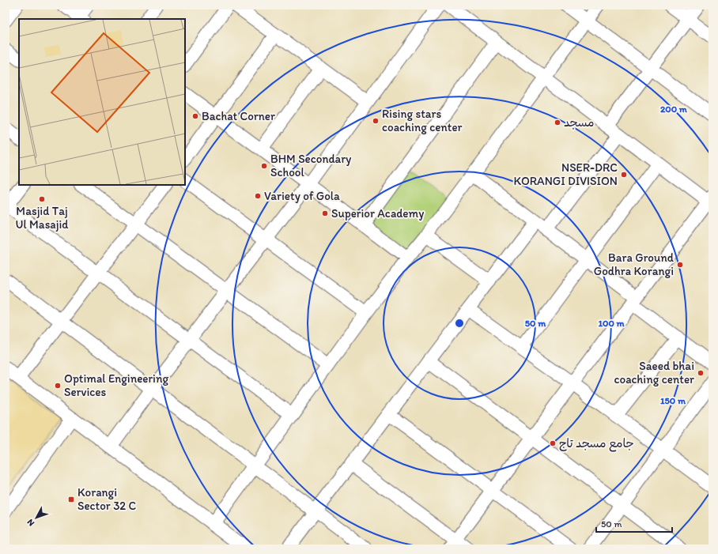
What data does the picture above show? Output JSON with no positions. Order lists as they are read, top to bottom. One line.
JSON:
{"places":{"other":["Bachat Corner","Rising stars coaching center","مسجد","BHM Secondary School","NSER-DRC KORANGI DIVISION","Variety of Gola","Masjid Taj Ul Masajid","Superior Academy","Bara Ground Godhra Korangi","Saeed bhai coaching center","Optimal Engineering Services","جامع مسجد تاج"],"transit":["Korangi Sector 32 C"]},"scale_bar":"50 m","north":"bottom left","rings":["200 m","50 m","100 m","150 m"]}
